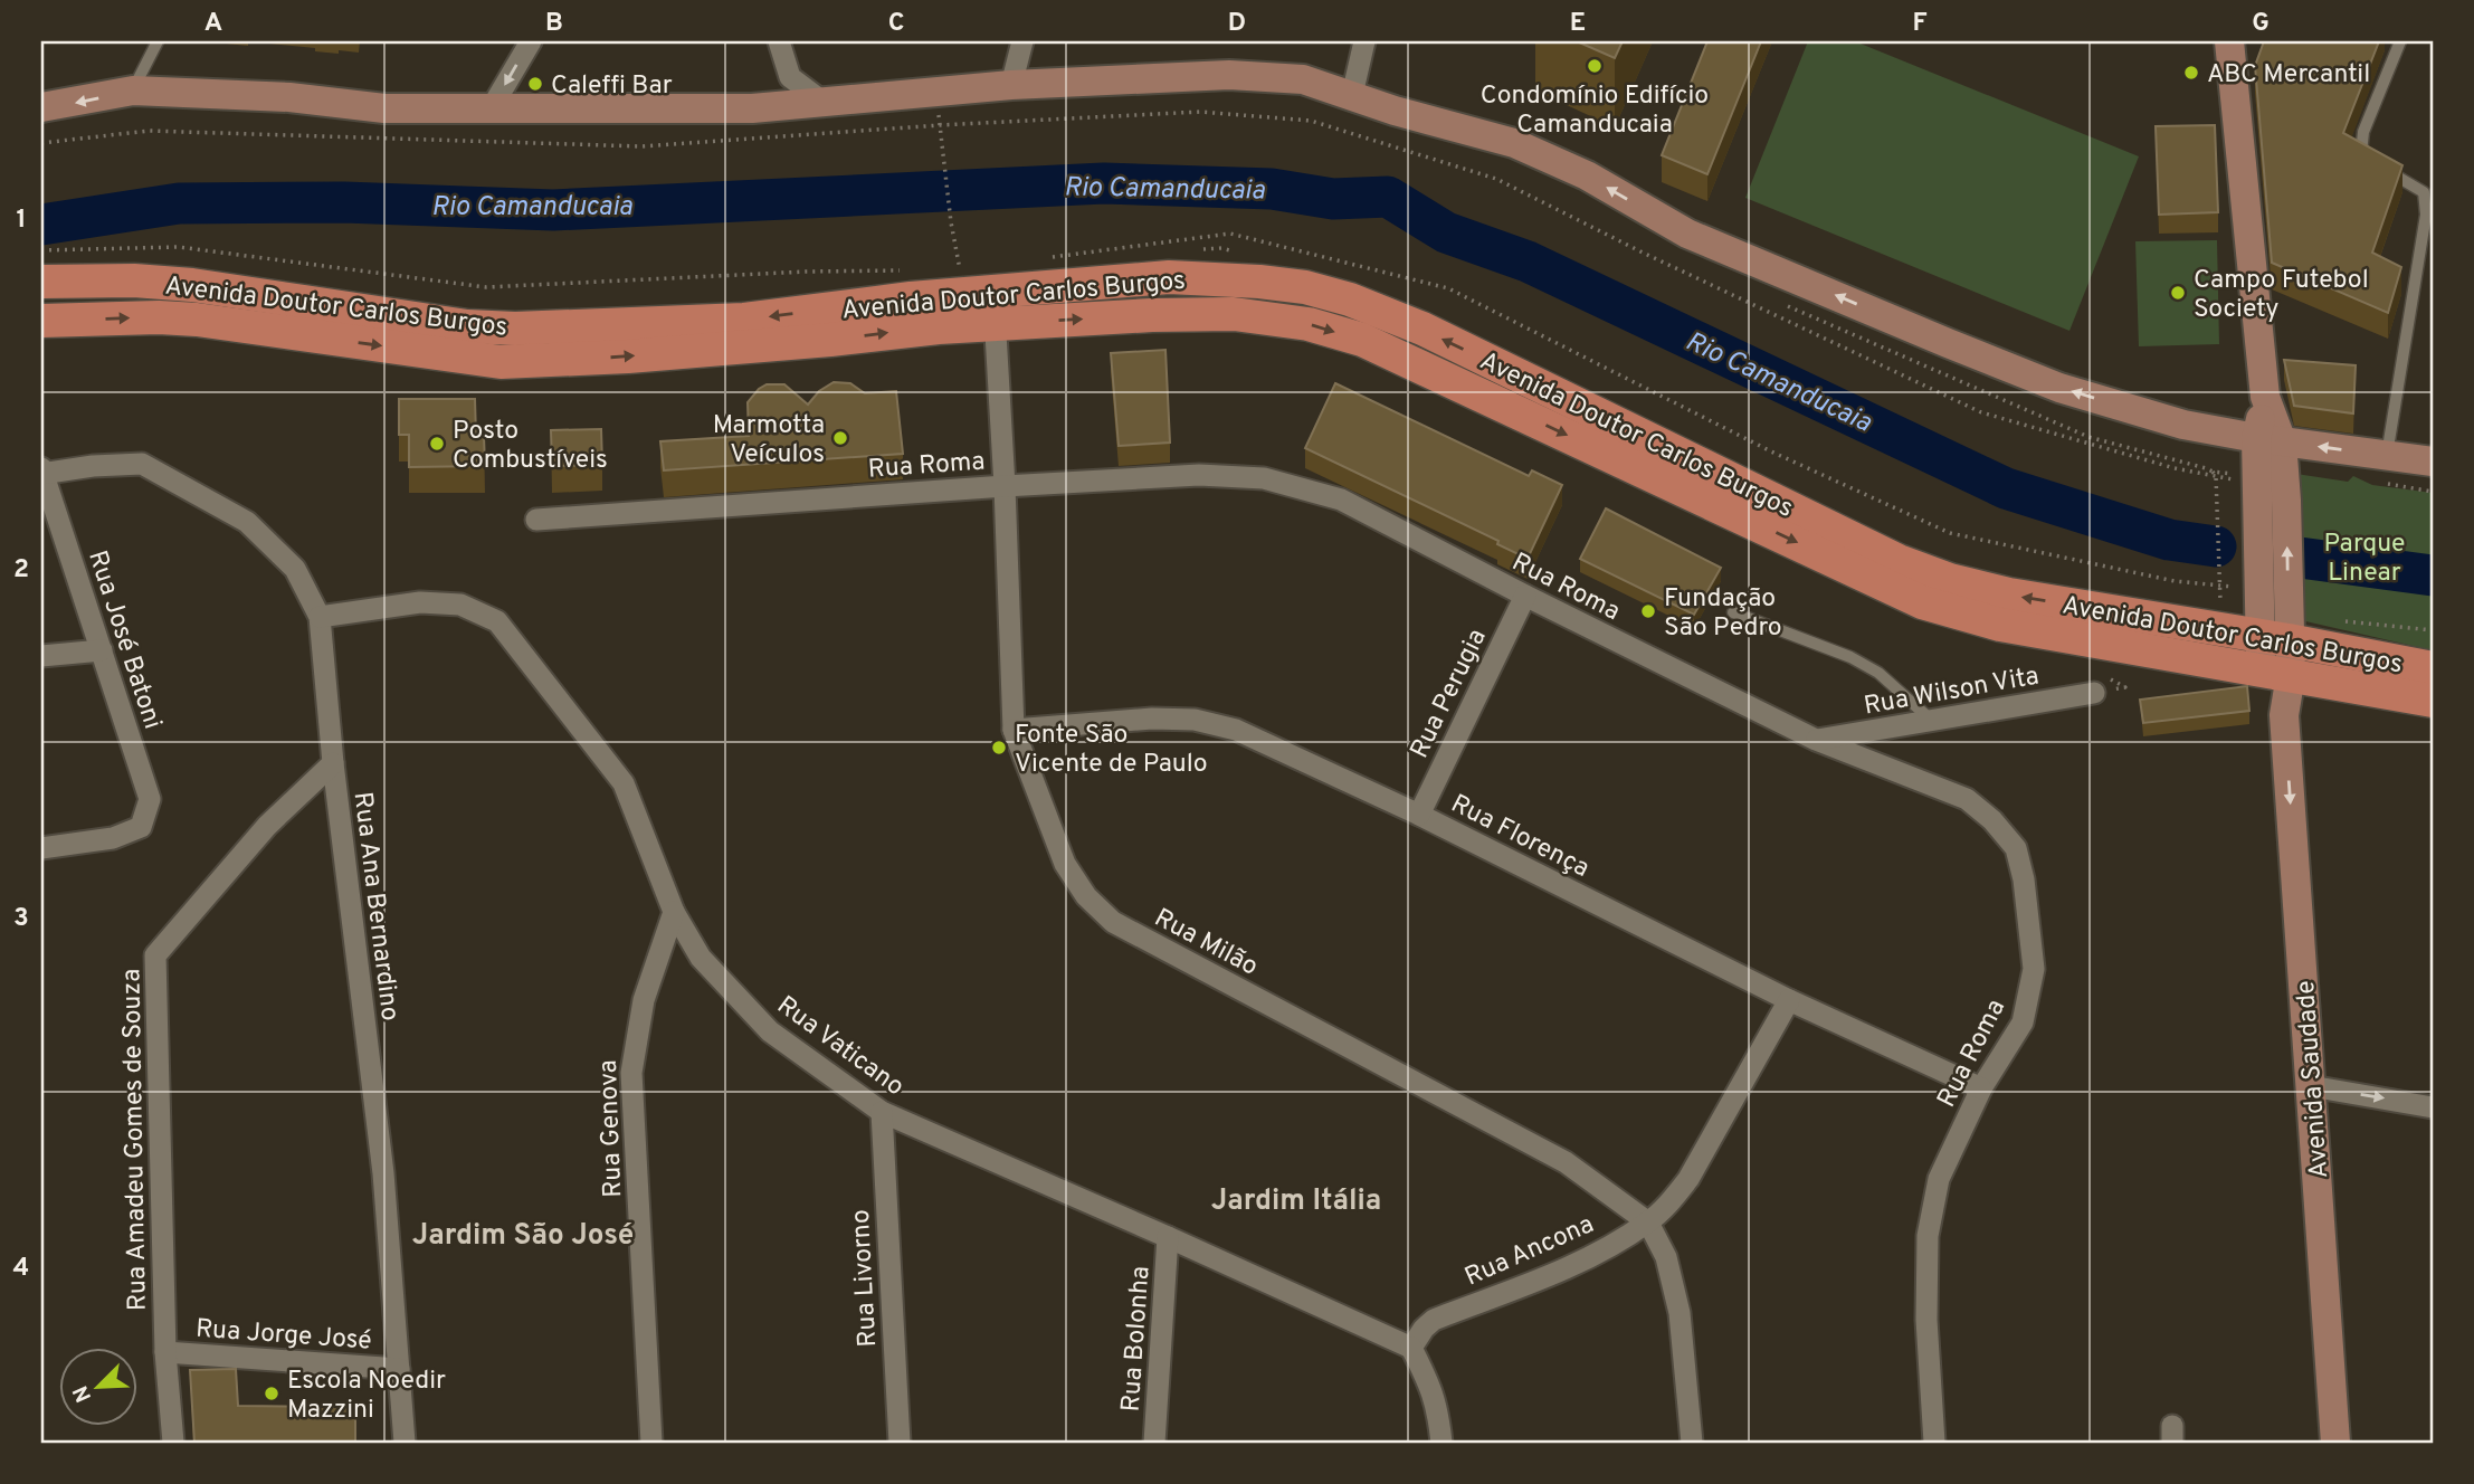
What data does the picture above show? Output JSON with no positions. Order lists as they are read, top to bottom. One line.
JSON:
{"streets":{"main road":["Avenida Doutor Carlos Burgos"],"street":["Rua Roma","Rua José Batoni","Rua Wilson Vita","Rua Perugia","Rua Florença","Rua Ana Bernardino","Rua Milão","Rua Vaticano","Avenida Saudade","Rua Genova","Rua Amadeu Gomes de Souza","Rua Ancona","Rua Livorno","Rua Jorge José","Rua Bolonha"]},"crossings":[["Avenida Doutor Carlos Burgos","Rua Milão"],["Avenida Doutor Carlos Burgos","Avenida Saudade"],["Rua Roma","Rua Wilson Vita"],["Rua Roma","Rua Perugia"],["Rua Roma","Rua Florença"],["Rua Roma","Rua Milão"],["Rua José Batoni","Rua Ana Bernardino"],["Rua Perugia","Rua Florença"],["Rua Florença","Rua Milão"],["Rua Florença","Rua Ancona"],["Rua Ana Bernardino","Rua Vaticano"],["Rua Ana Bernardino","Rua Amadeu Gomes de Souza"],["Rua Ana Bernardino","Rua Jorge José"],["Rua Milão","Rua Ancona"],["Rua Vaticano","Rua Genova"],["Rua Vaticano","Rua Ancona"],["Rua Vaticano","Rua Livorno"],["Rua Vaticano","Rua Bolonha"],["Rua Amadeu Gomes de Souza","Rua Jorge José"]],"one_way":["Avenida Saudade"],"districts":["Jardim Itália","Jardim São José"],"water":["Rio Camanducaia"],"parks":["Parque Linear"],"places":["Condomínio Edifício Camanducaia","ABC Mercantil","Caleffi Bar","Campo Futebol Society","Marmotta Veículos","Posto Combustíveis","Fundação São Pedro","Fonte São Vicente de Paulo","Escola Noedir Mazzini"],"north":"bottom left","grid":{"columns":["A","B","C","D","E","F","G"],"rows":["1","2","3","4"]}}
